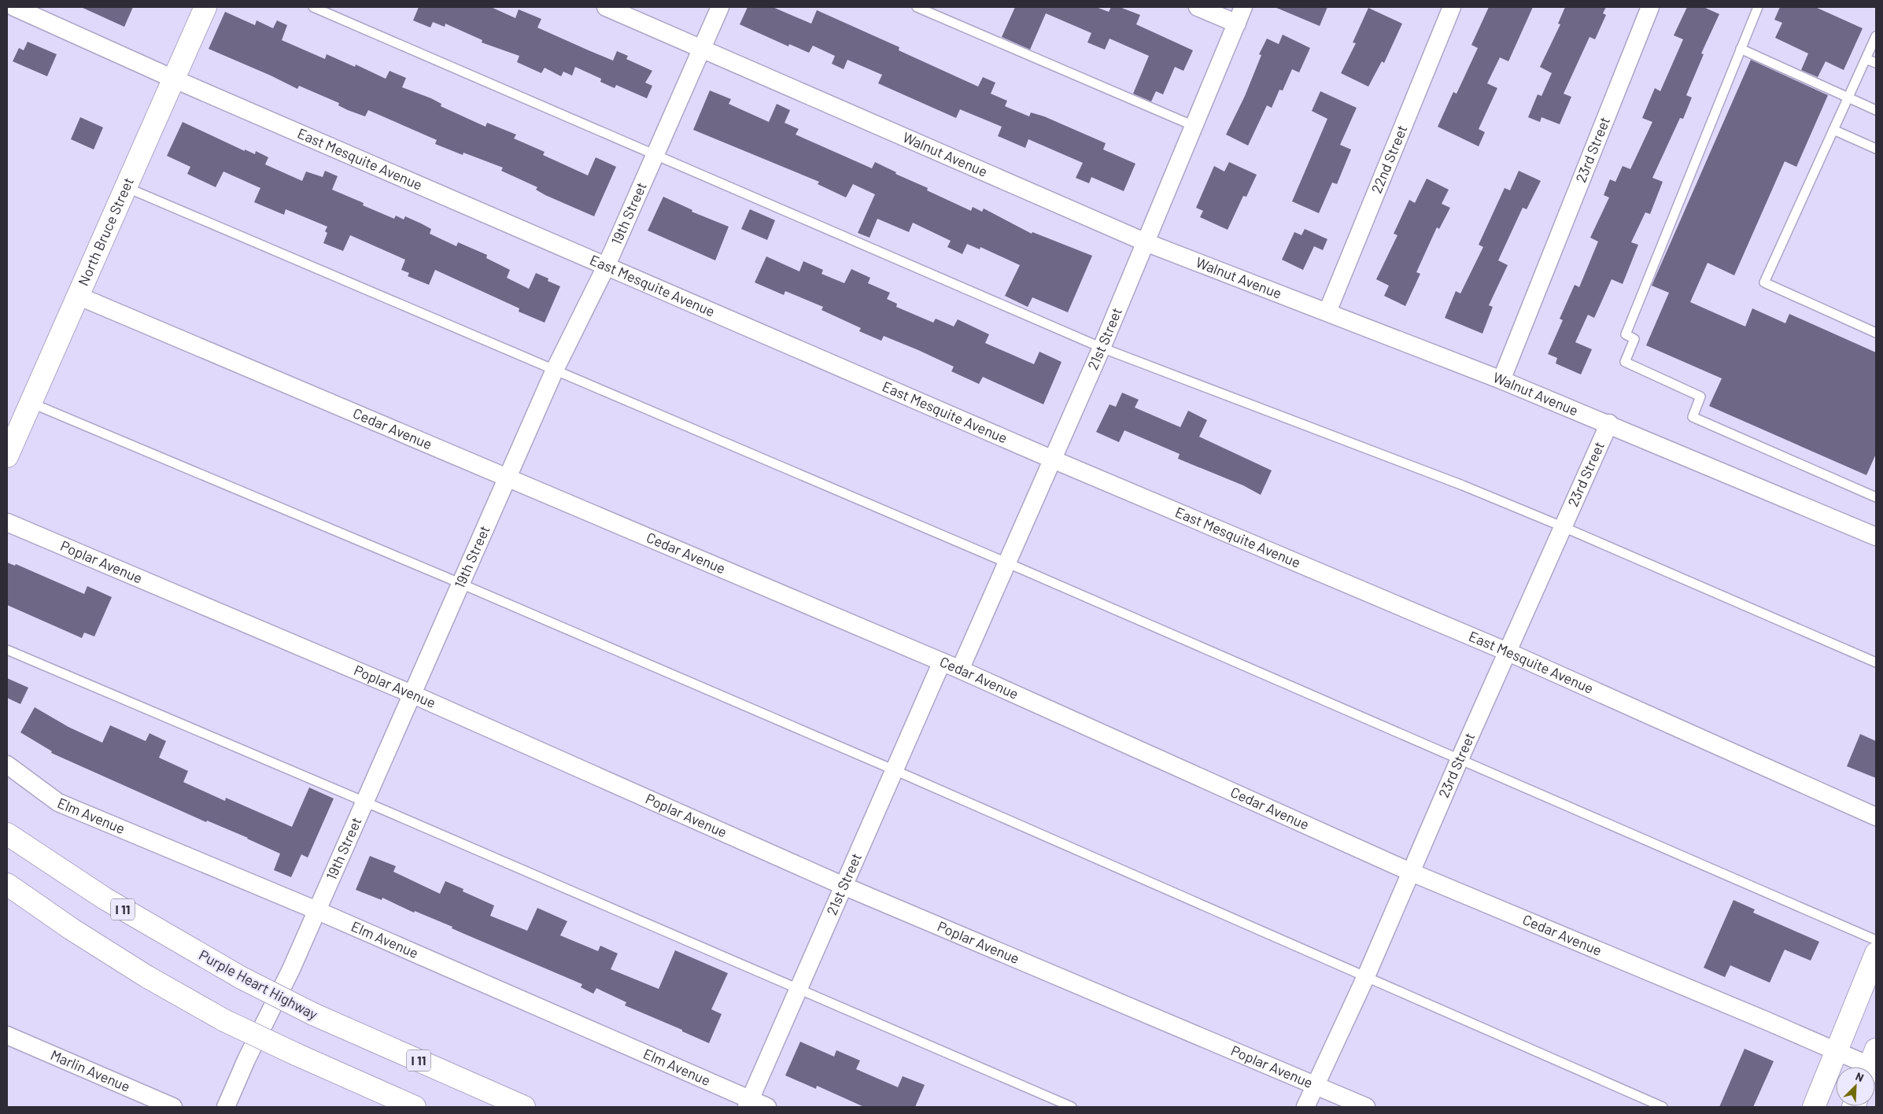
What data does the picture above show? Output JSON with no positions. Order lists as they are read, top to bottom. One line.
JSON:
{"streets":{"main road":["North Bruce Street","I 11","Purple Heart Highway"],"street":["23rd Street","Walnut Avenue","East Mesquite Avenue","22nd Street","19th Street","21st Street","Cedar Avenue","Poplar Avenue","Elm Avenue","Marlin Avenue"]},"crossings":[["23rd Street","Walnut Avenue"],["23rd Street","East Mesquite Avenue"],["23rd Street","Cedar Avenue"],["23rd Street","Poplar Avenue"],["Walnut Avenue","22nd Street"],["Walnut Avenue","19th Street"],["Walnut Avenue","21st Street"],["East Mesquite Avenue","19th Street"],["East Mesquite Avenue","North Bruce Street"],["East Mesquite Avenue","21st Street"],["19th Street","Cedar Avenue"],["19th Street","Poplar Avenue"],["19th Street","Elm Avenue"],["North Bruce Street","Cedar Avenue"],["21st Street","Cedar Avenue"],["21st Street","Poplar Avenue"],["21st Street","Elm Avenue"]],"north":"top right"}
